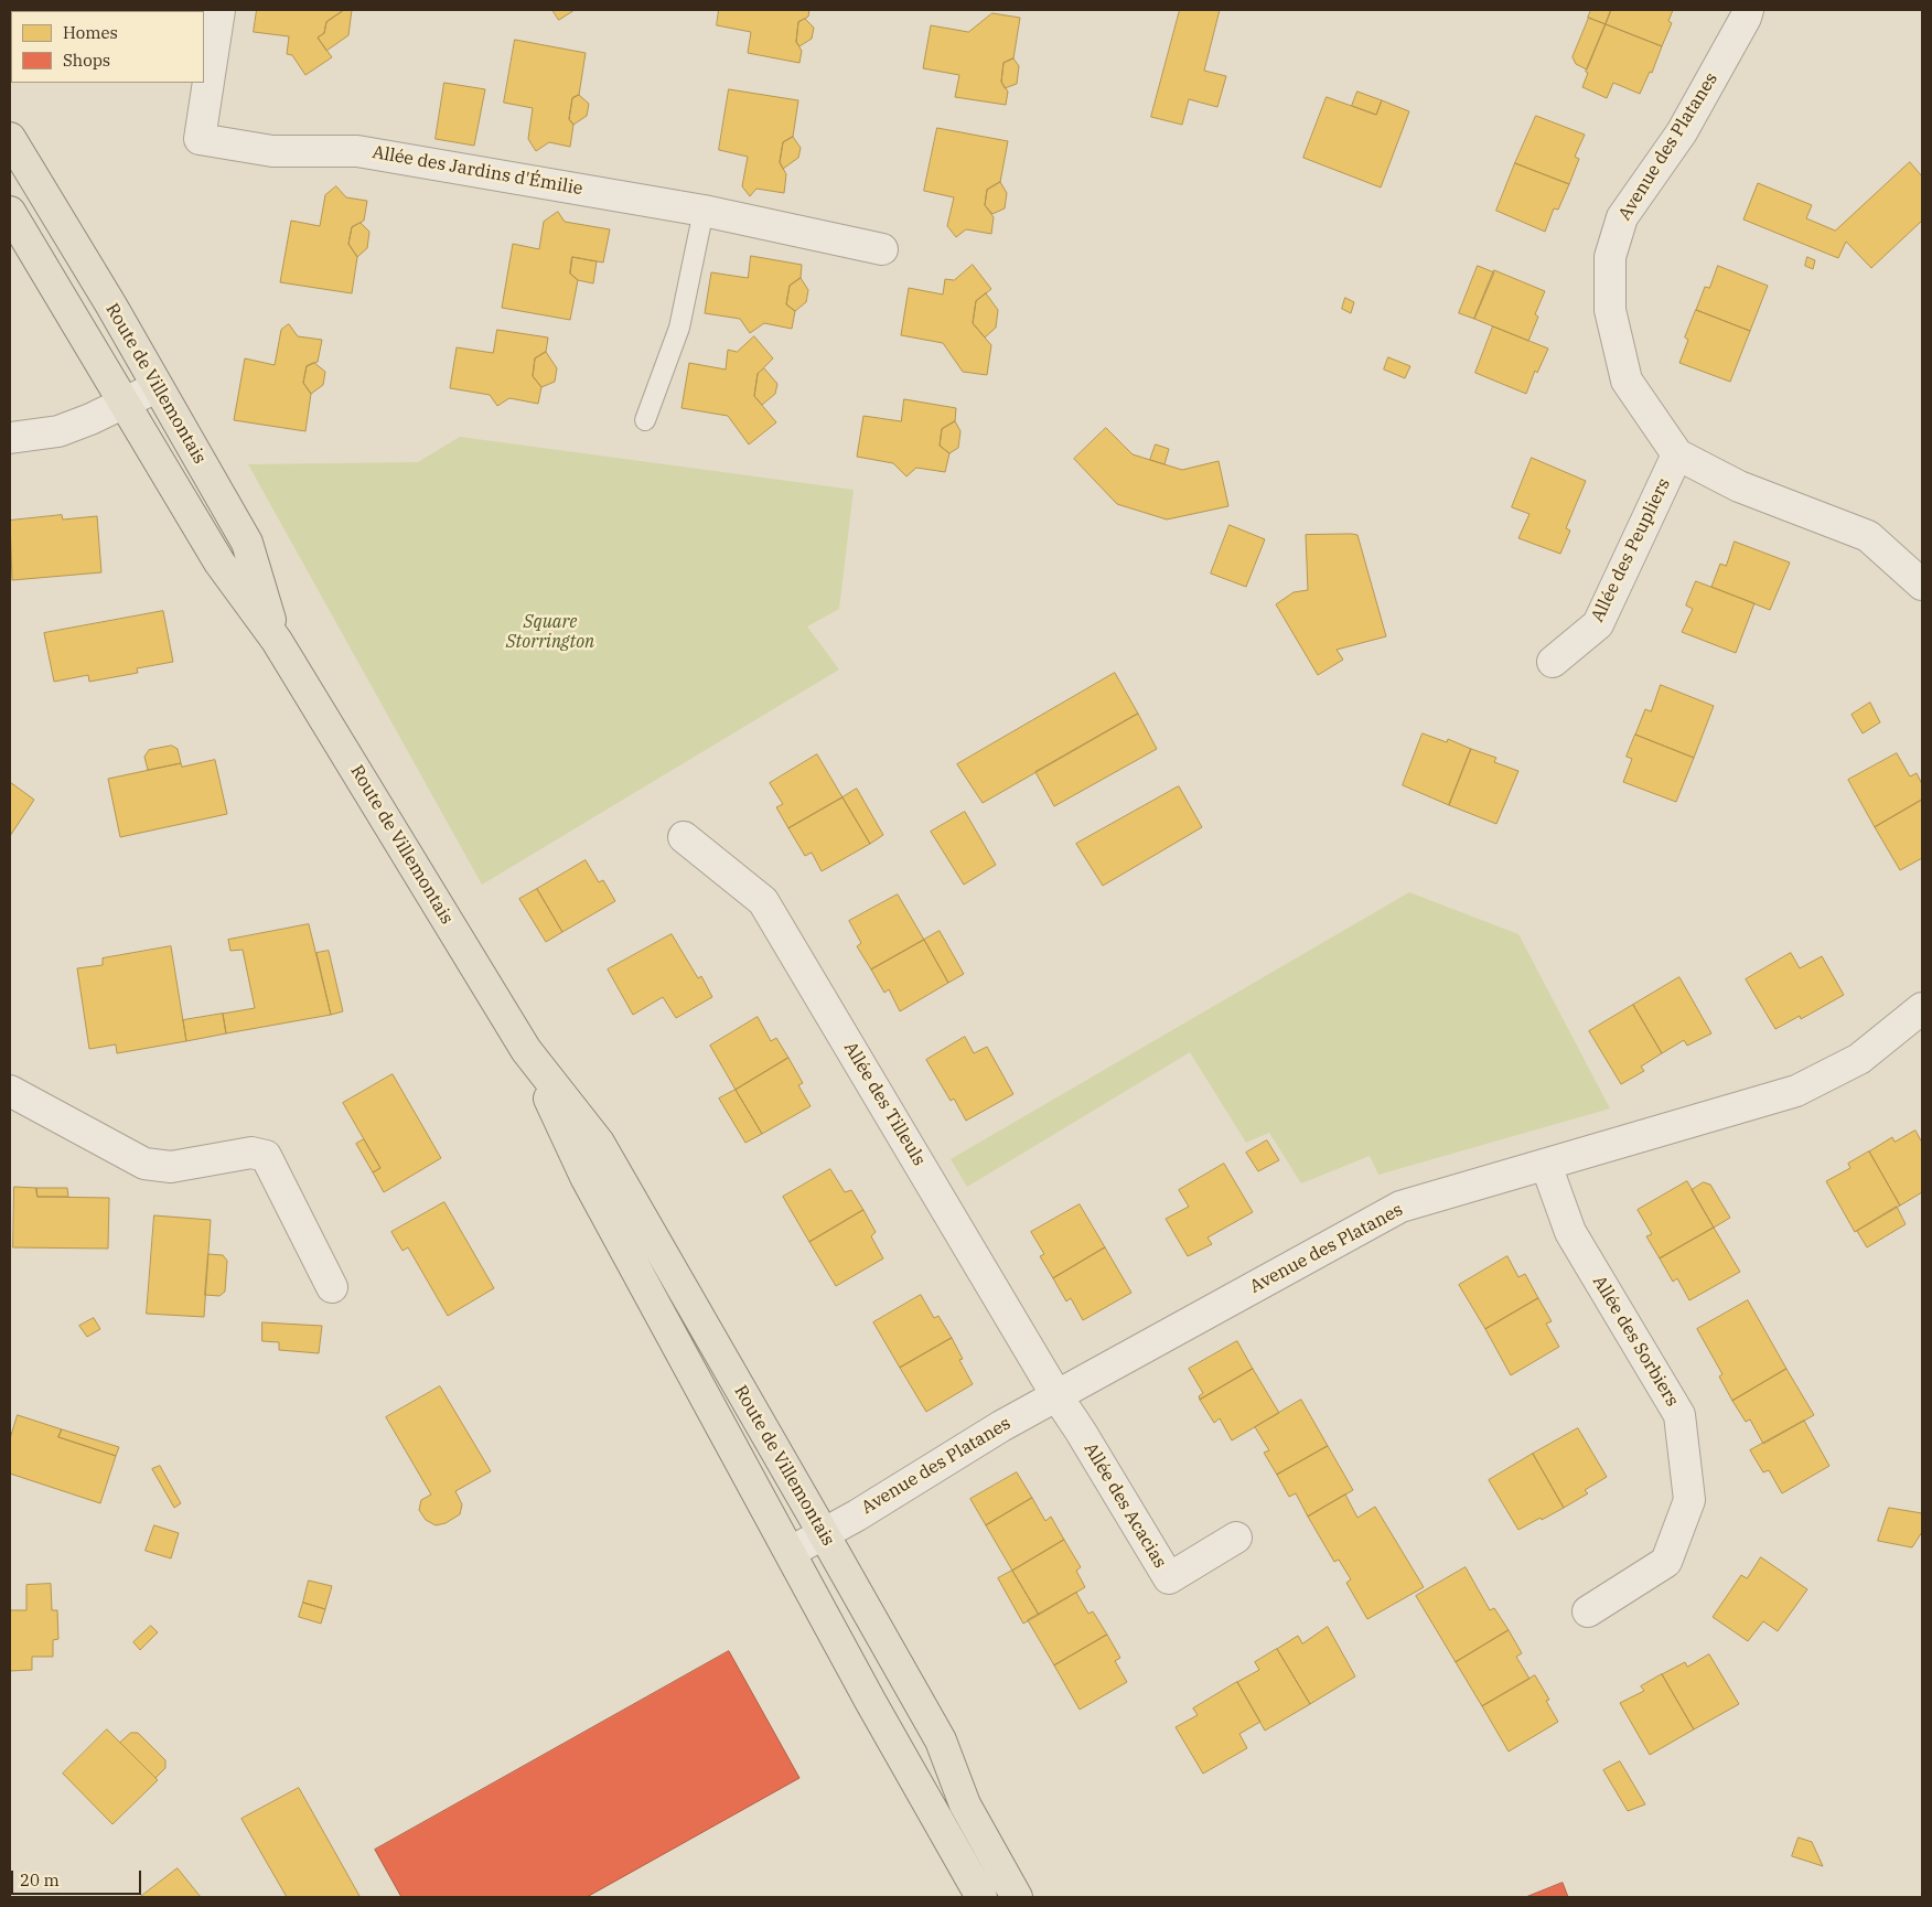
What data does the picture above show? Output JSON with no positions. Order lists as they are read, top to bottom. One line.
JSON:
{"streets":{"main road":["Route de Villemontais"],"street":["Avenue des Platanes","Allée des Jardins d'Émilie","Allée des Peupliers","Allée des Tilleuls","Allée des Sorbiers","Allée des Acacias"]},"crossings":[["Avenue des Platanes","Route de Villemontais"],["Avenue des Platanes","Allée des Peupliers"],["Avenue des Platanes","Allée des Tilleuls"],["Avenue des Platanes","Allée des Sorbiers"],["Avenue des Platanes","Allée des Acacias"],["Allée des Tilleuls","Allée des Acacias"]],"parks":["Square Storrington"],"legend":["Homes","Shops"],"scale_bar":"20 m"}
